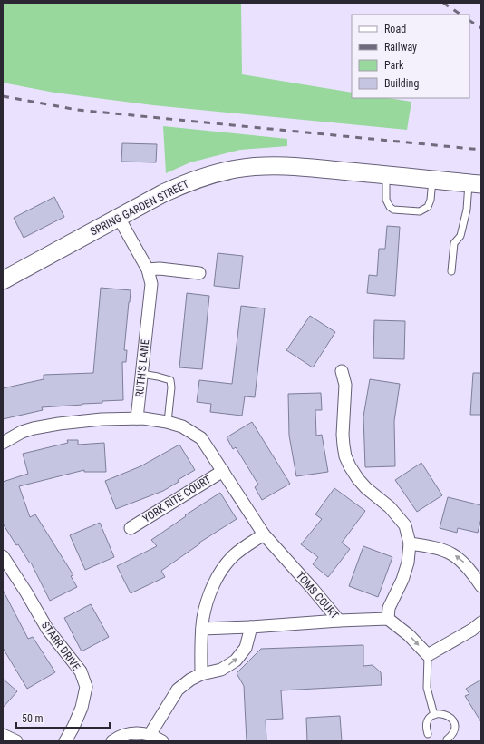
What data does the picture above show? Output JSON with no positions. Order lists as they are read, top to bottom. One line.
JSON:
{"streets":{"main road":["SPRING GARDEN STREET"],"street":["RUTH'S LANE","YORK RITE COURT","TOMS COURT","STARR DRIVE"]},"crossings":[["SPRING GARDEN STREET","RUTH'S LANE"],["YORK RITE COURT","TOMS COURT"]],"legend":["Road","Railway","Park","Building"],"scale_bar":"50 m"}
